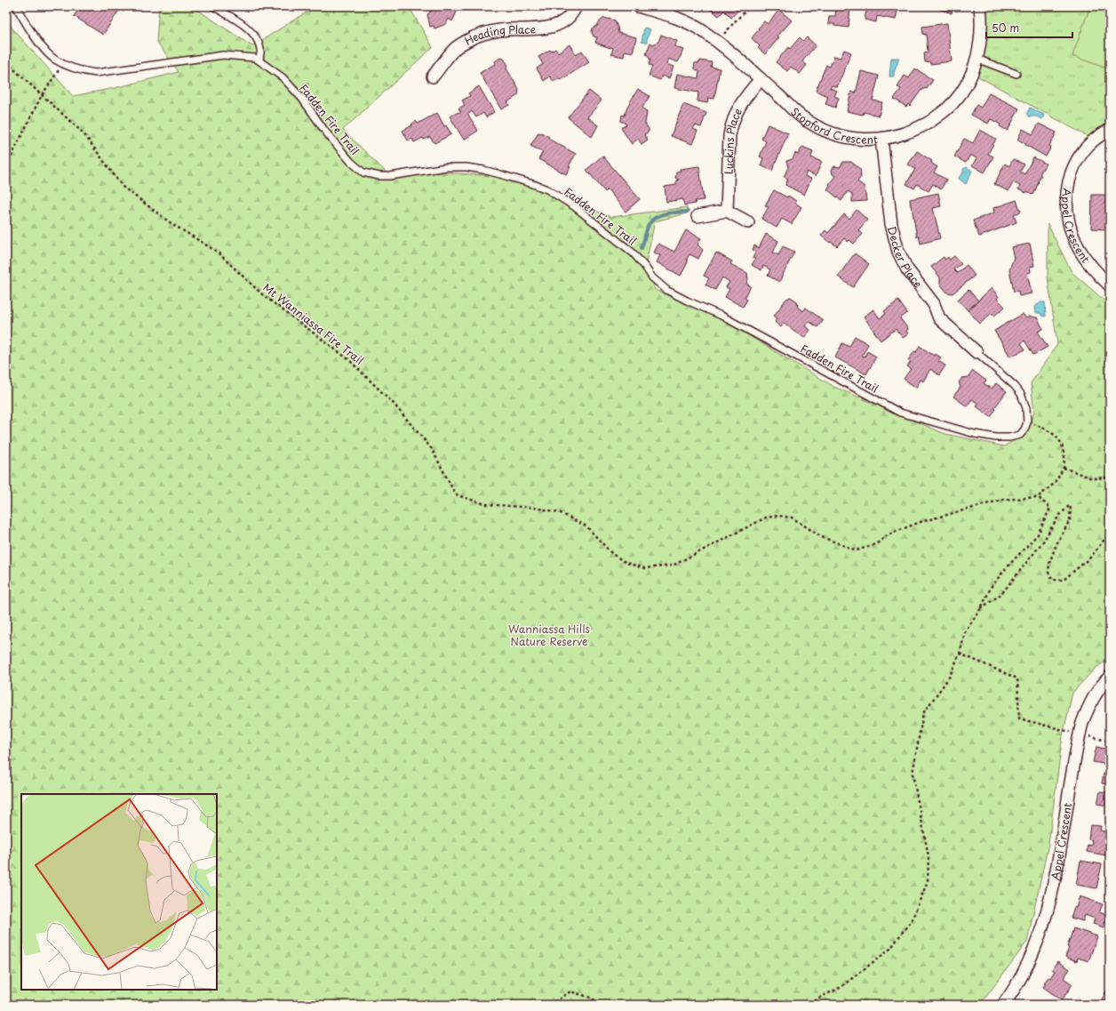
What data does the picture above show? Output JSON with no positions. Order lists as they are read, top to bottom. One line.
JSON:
{"streets":{"street":["Heading Place","Stopford Crescent","Luckins Place","Appel Crescent","Decker Place"],"lane":["Fadden Fire Trail"],"path":["Mt Wanniassa Fire Trail"]},"crossings":[["Stopford Crescent","Luckins Place"],["Stopford Crescent","Decker Place"]],"parks":["Wanniassa Hills Nature Reserve"],"scale_bar":"50 m"}
